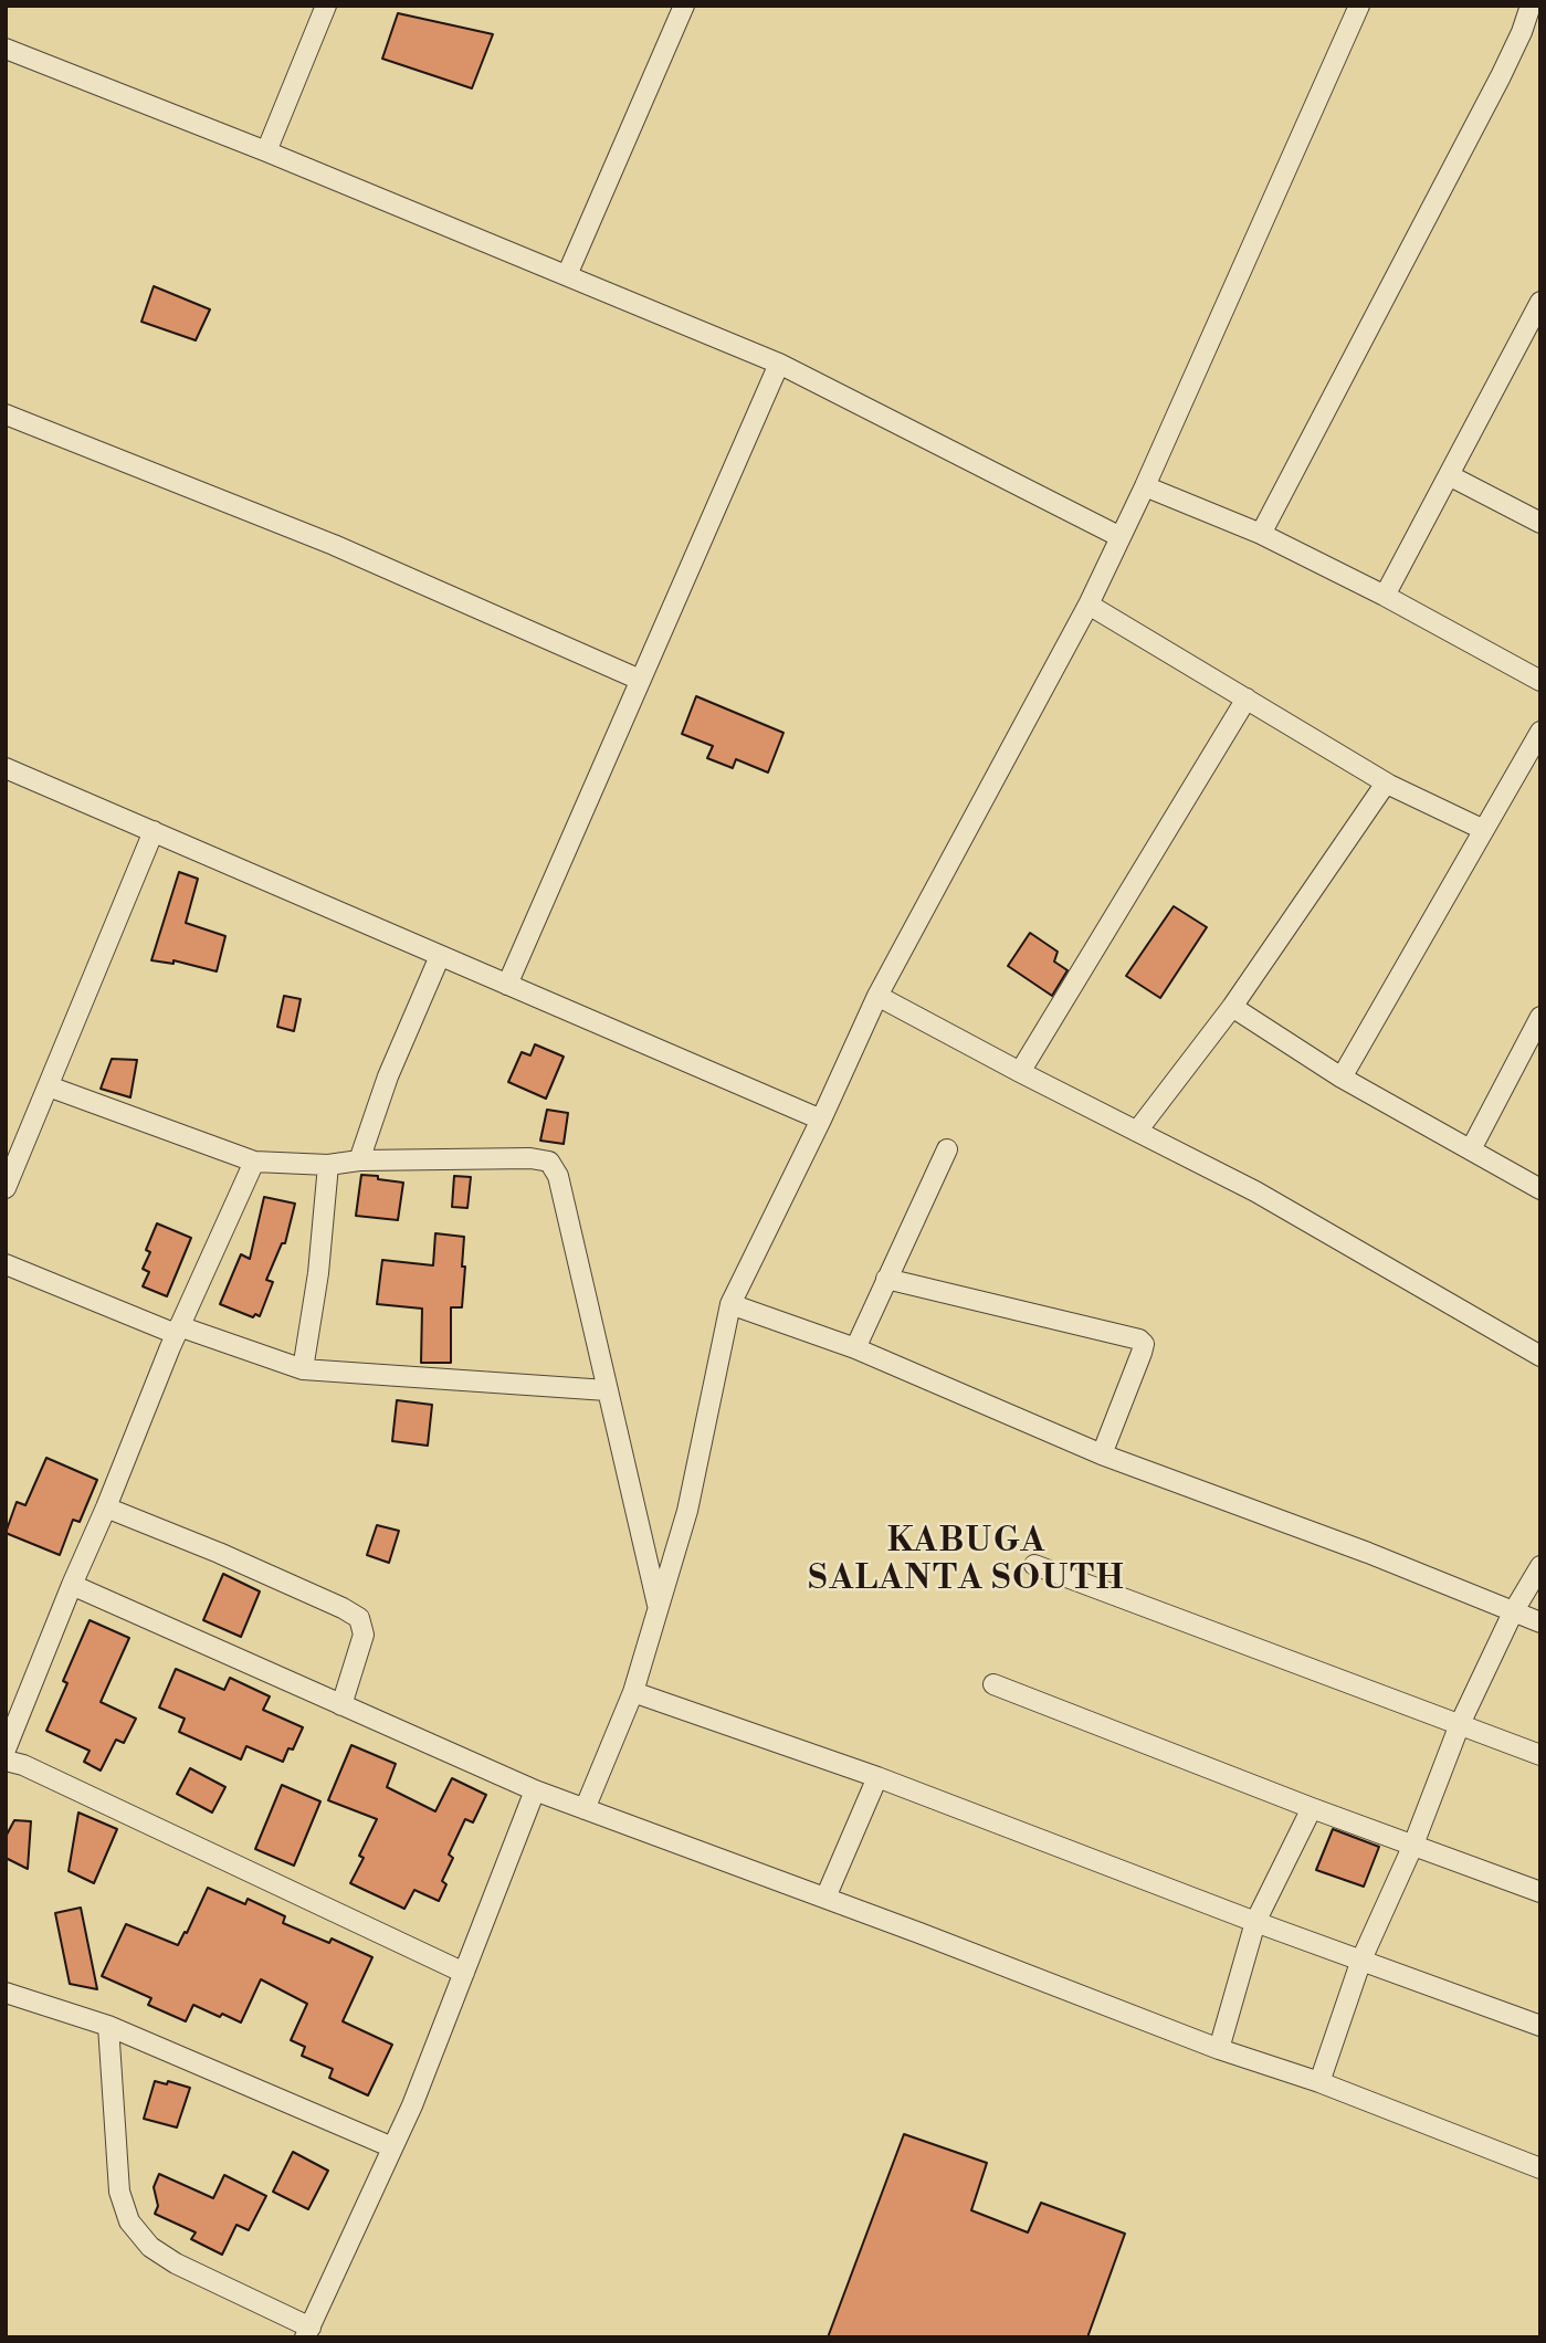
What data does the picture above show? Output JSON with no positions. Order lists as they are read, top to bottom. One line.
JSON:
{"districts":["KABUGA SALANTA SOUTH"]}
